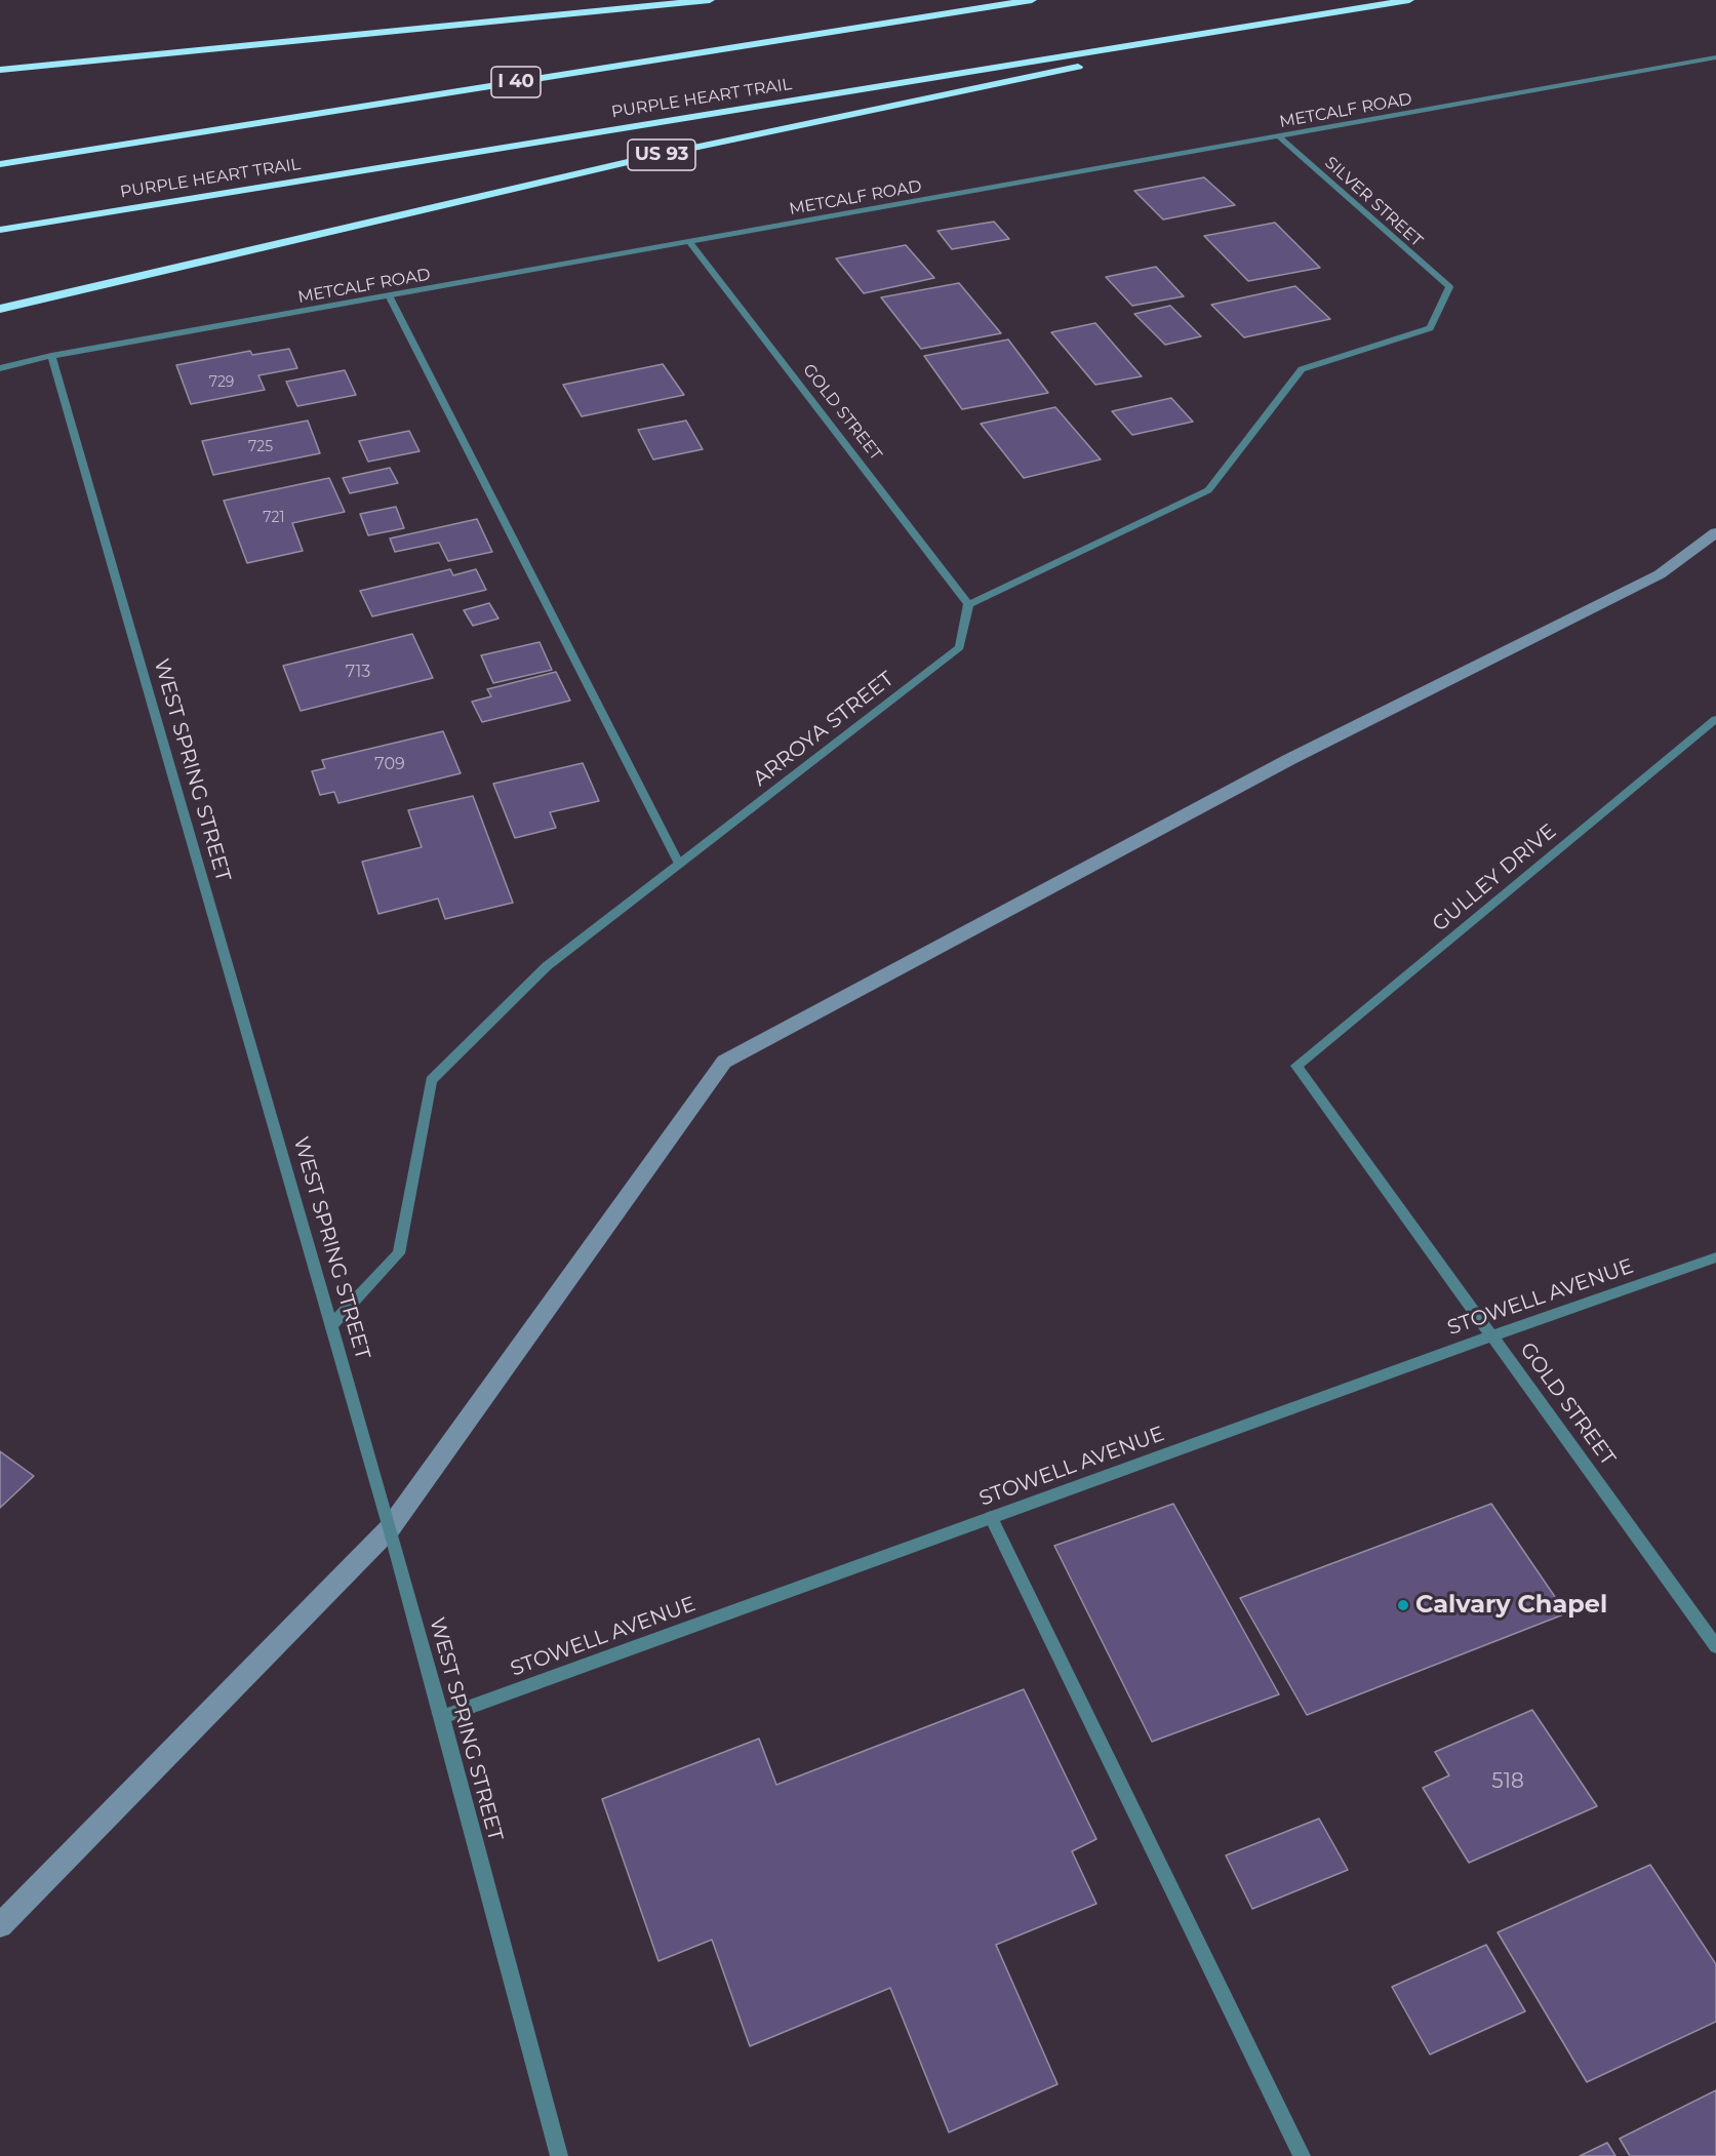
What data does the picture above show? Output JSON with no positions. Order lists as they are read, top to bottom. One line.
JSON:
{"streets":{"highway":["I 40","PURPLE HEART TRAIL","US 93"],"street":["METCALF ROAD","SILVER STREET","GOLD STREET","ARROYA STREET","WEST SPRING STREET","GULLEY DRIVE","STOWELL AVENUE"]},"crossings":[["PURPLE HEART TRAIL","US 93"],["METCALF ROAD","SILVER STREET"],["METCALF ROAD","GOLD STREET"],["METCALF ROAD","WEST SPRING STREET"],["SILVER STREET","GOLD STREET"],["SILVER STREET","ARROYA STREET"],["GOLD STREET","ARROYA STREET"],["GOLD STREET","GULLEY DRIVE"],["GOLD STREET","STOWELL AVENUE"],["ARROYA STREET","WEST SPRING STREET"],["WEST SPRING STREET","STOWELL AVENUE"]],"places":["Calvary Chapel"],"house_numbers":["729","725","721","713","709","518"]}
